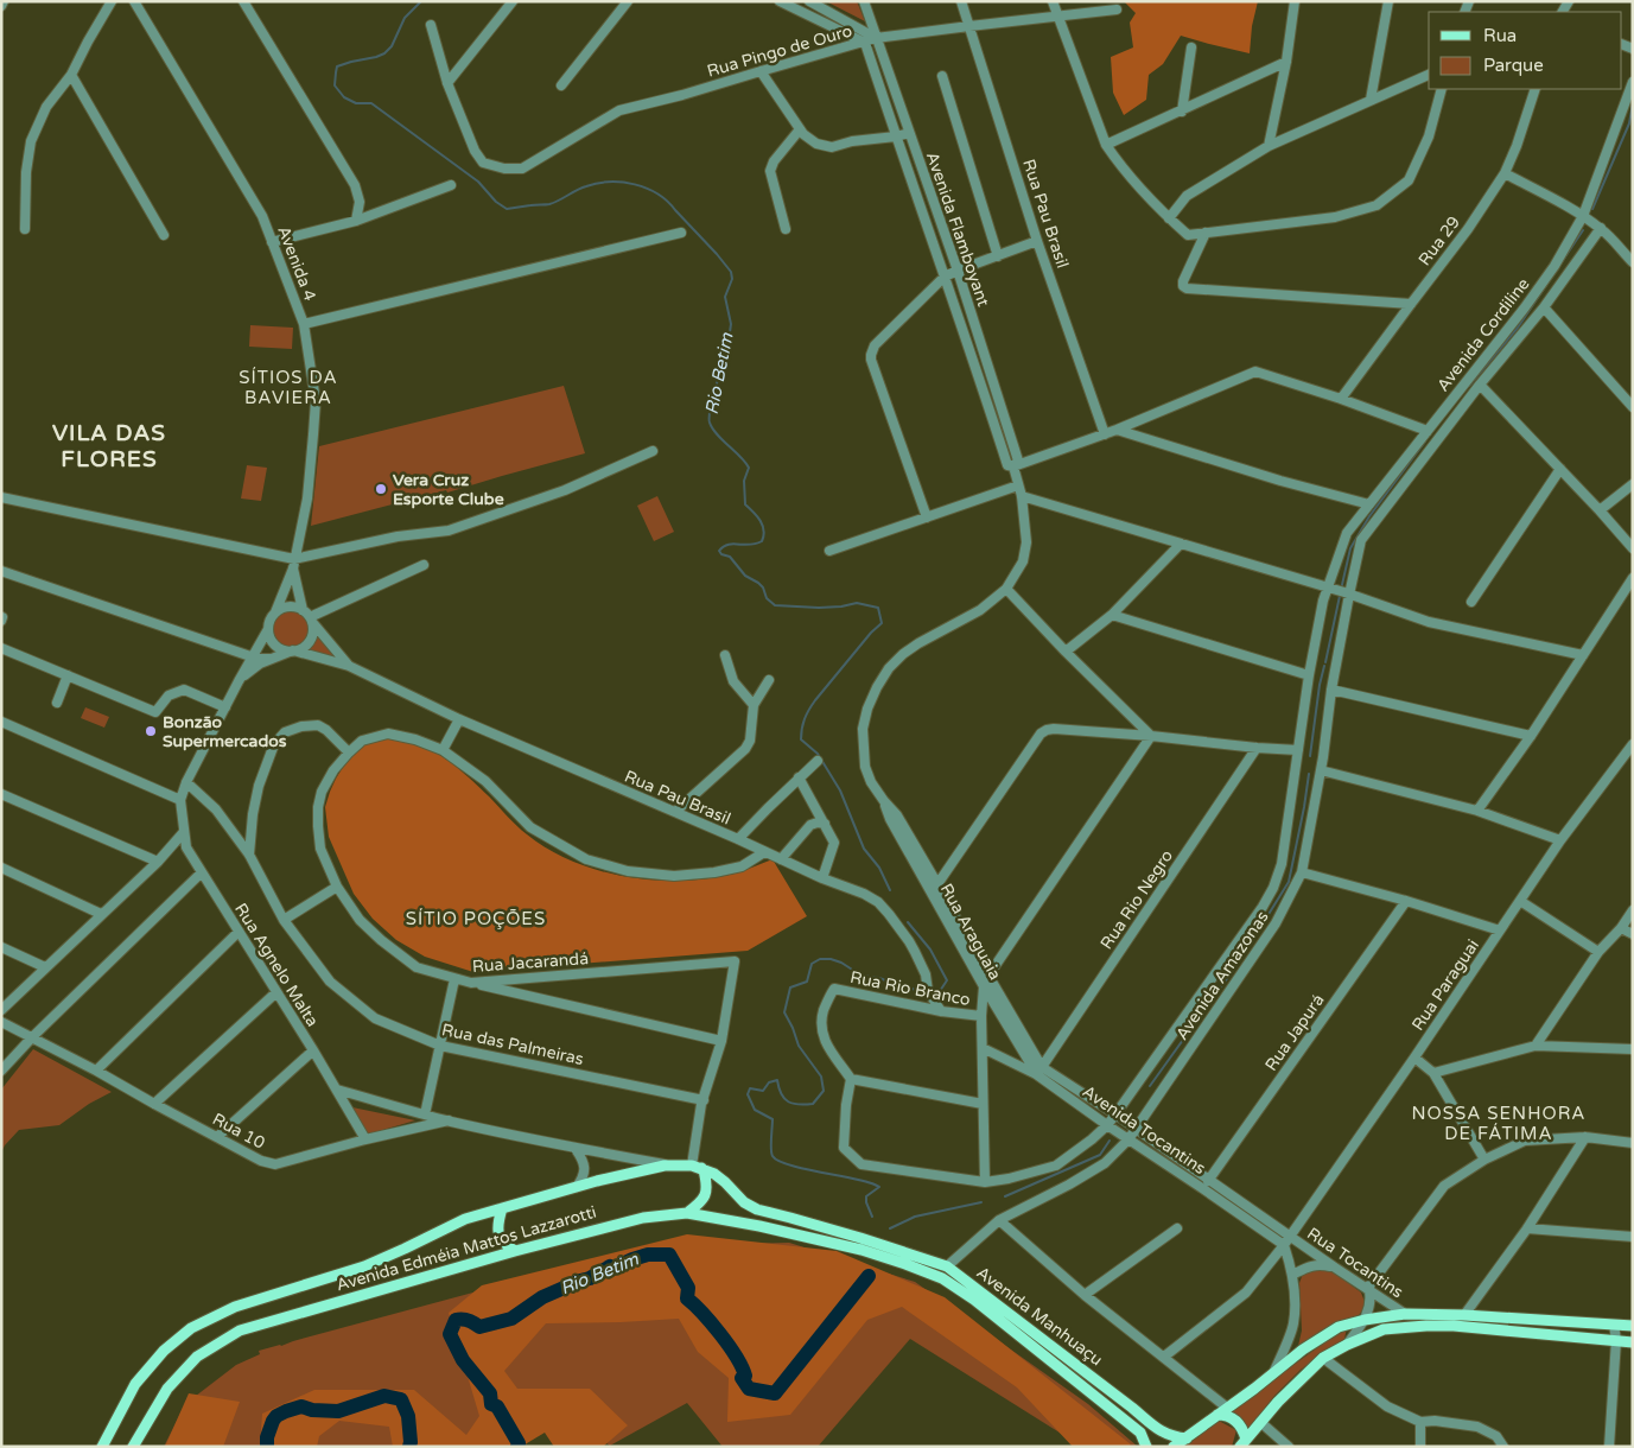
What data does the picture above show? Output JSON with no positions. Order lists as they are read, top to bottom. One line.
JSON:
{"streets":{"main road":["Avenida Edméia Mattos Lazzarotti","Avenida Manhuaçu"],"street":["Rua Pingo de Ouro","Rua Pau Brasil","Avenida Flamboyant","Rua 29","Avenida 4","Avenida Cordiline","Rua Rio Negro","Rua Araguaia","Rua Jacarandá","Rua Agnelo Malta","Avenida Amazonas","Rua Paraguai","Rua Rio Branco","Rua Japurá","Rua das Palmeiras","Avenida Tocantins","Rua 10","Rua Tocantins"]},"crossings":[["Rua Pingo de Ouro","Rua Pau Brasil"],["Rua Pingo de Ouro","Avenida Flamboyant"],["Rua Pau Brasil","Avenida 4"],["Rua Pau Brasil","Rua Jacarandá"],["Rua Pau Brasil","Rua Rio Branco"],["Avenida Flamboyant","Rua Araguaia"],["Avenida Cordiline","Avenida Amazonas"],["Rua Rio Negro","Rua Araguaia"],["Rua Rio Negro","Avenida Tocantins"],["Rua Araguaia","Avenida Tocantins"],["Rua Agnelo Malta","Rua 10"],["Avenida Amazonas","Avenida Tocantins"],["Avenida Amazonas","Avenida Manhuaçu"],["Rua Paraguai","Avenida Tocantins"],["Rua Paraguai","Rua Tocantins"],["Rua Japurá","Avenida Tocantins"],["Avenida Tocantins","Rua Tocantins"],["Avenida Edméia Mattos Lazzarotti","Avenida Manhuaçu"]],"districts":["SÍTIOS DA BAVIERA","VILA DAS FLORES","SÍTIO POÇÕES","NOSSA SENHORA DE FÁTIMA"],"water":["Rio Betim"],"places":["Vera Cruz Esporte Clube","Bonzão Supermercados"],"legend":["Rua","Parque"]}
